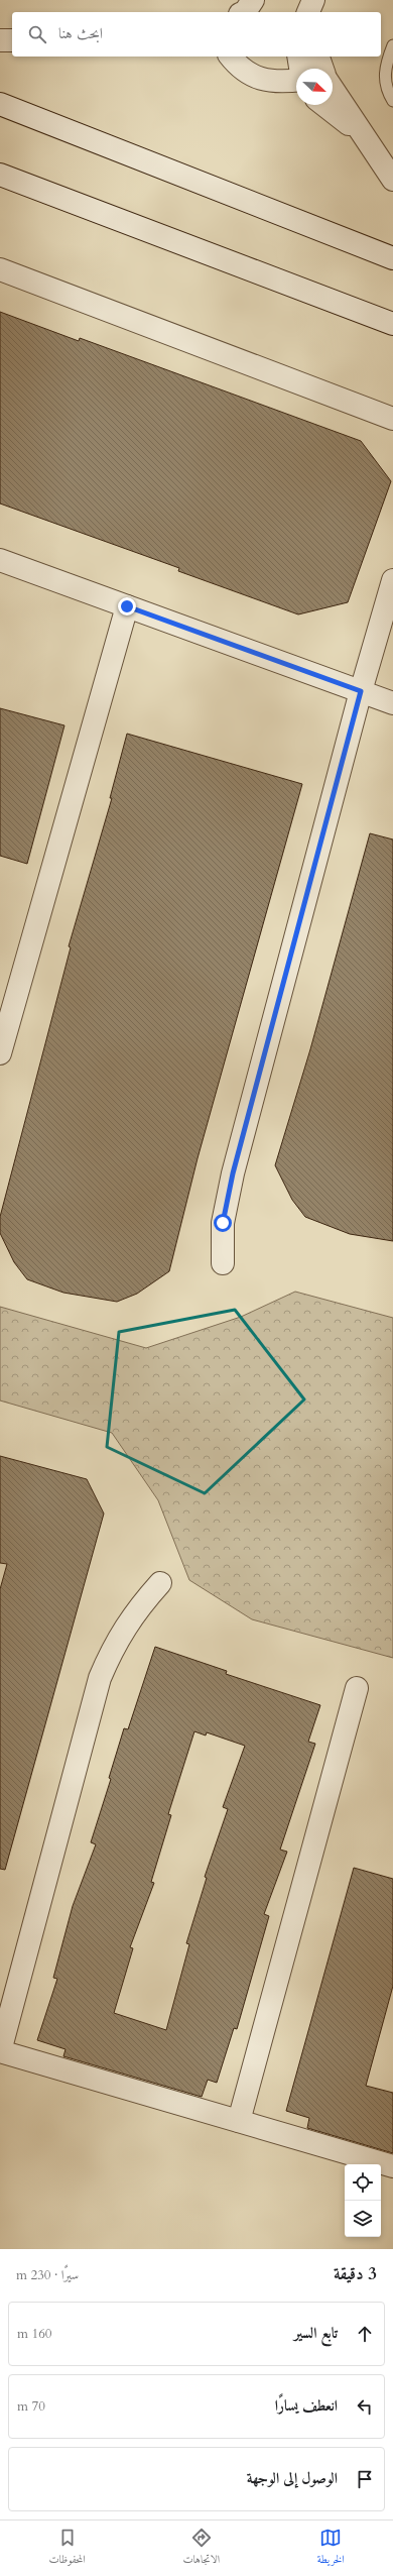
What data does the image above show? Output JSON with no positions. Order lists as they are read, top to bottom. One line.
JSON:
{"north":"bottom right","page":{"search":"ابحث هنا","heading":["3 دقيقة","سيرًا · 230 m"],"list":[["تابع السير","160 m"],["انعطف يسارًا","70 m"],"الوصول إلى الوجهة"],"nav":["الخريطة","الاتجاهات","المحفوظات"]}}
